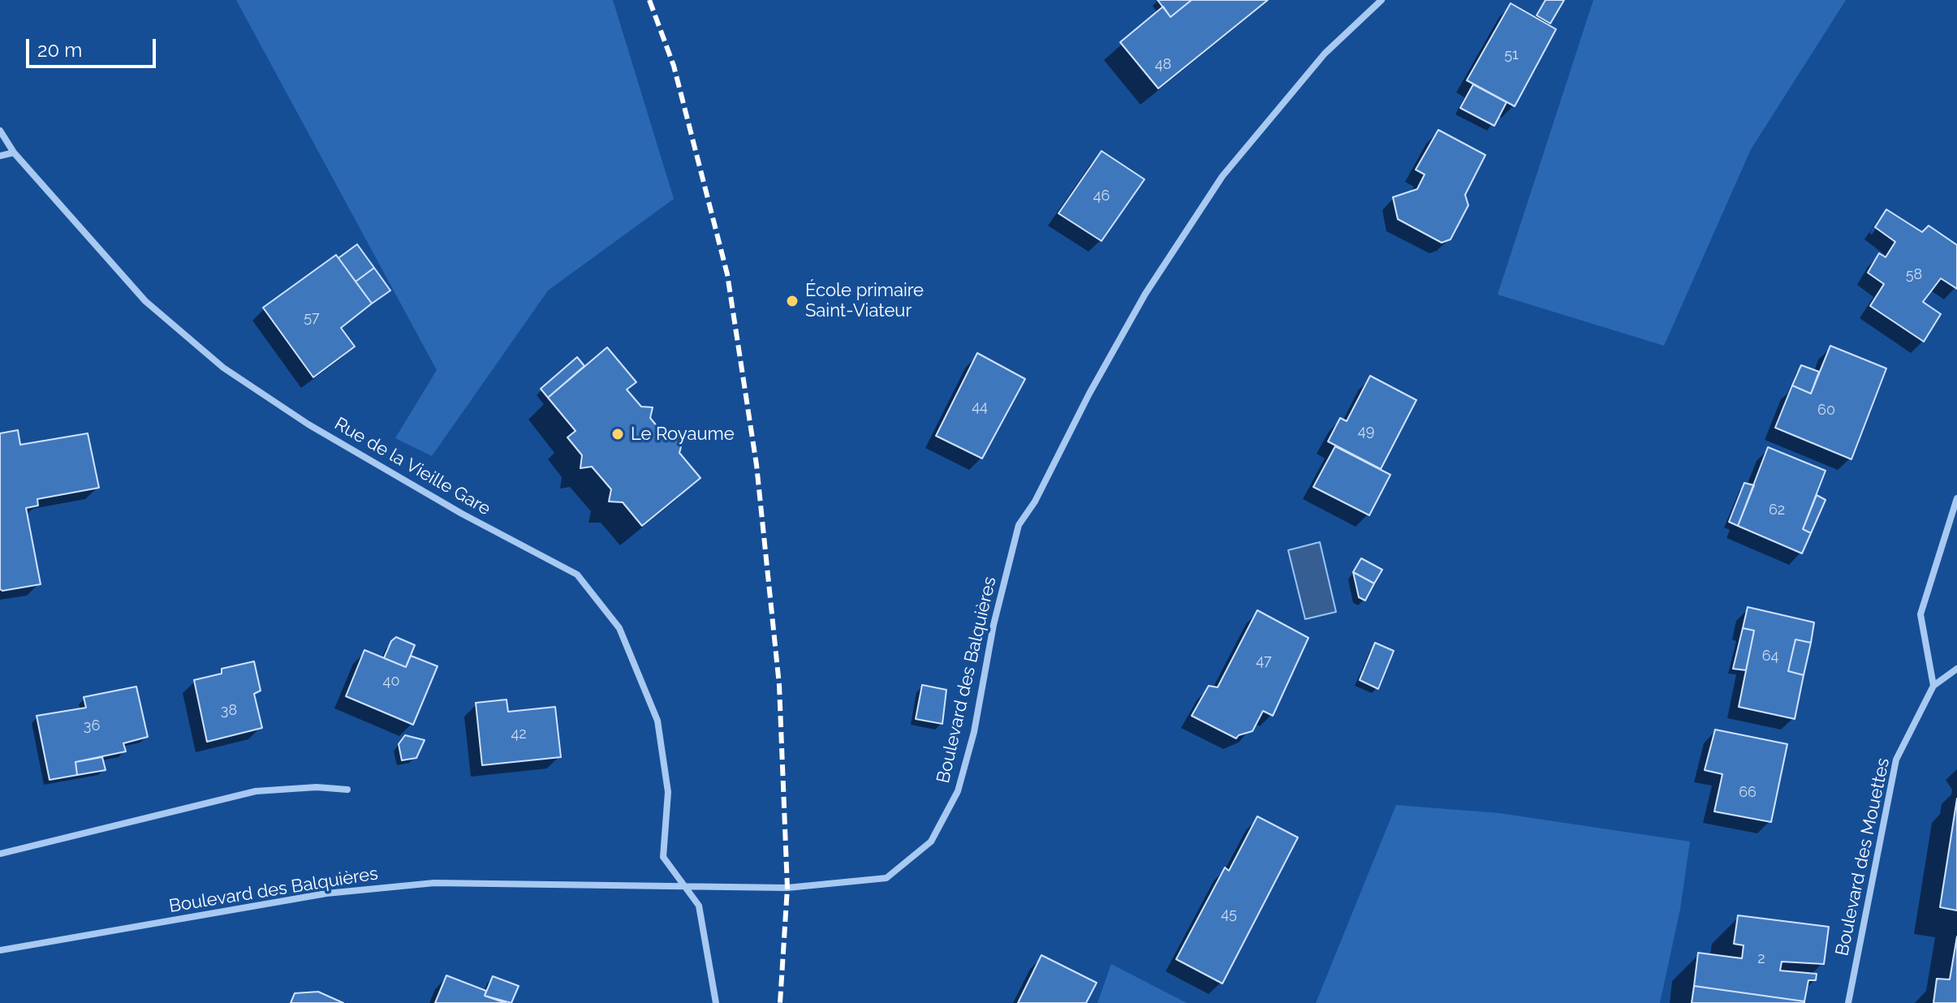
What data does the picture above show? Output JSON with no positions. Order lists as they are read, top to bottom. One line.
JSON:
{"streets":{"street":["Rue de la Vieille Gare","Boulevard des Balquières","Boulevard des Mouettes"]},"crossings":[["Rue de la Vieille Gare","Boulevard des Balquières"]],"places":["École primaire Saint-Viateur","Le Royaume"],"house_numbers":["51","48","46","58","57","44","60","49","62","64","47","40","38","36","42","66","45","2"],"scale_bar":"20 m"}
